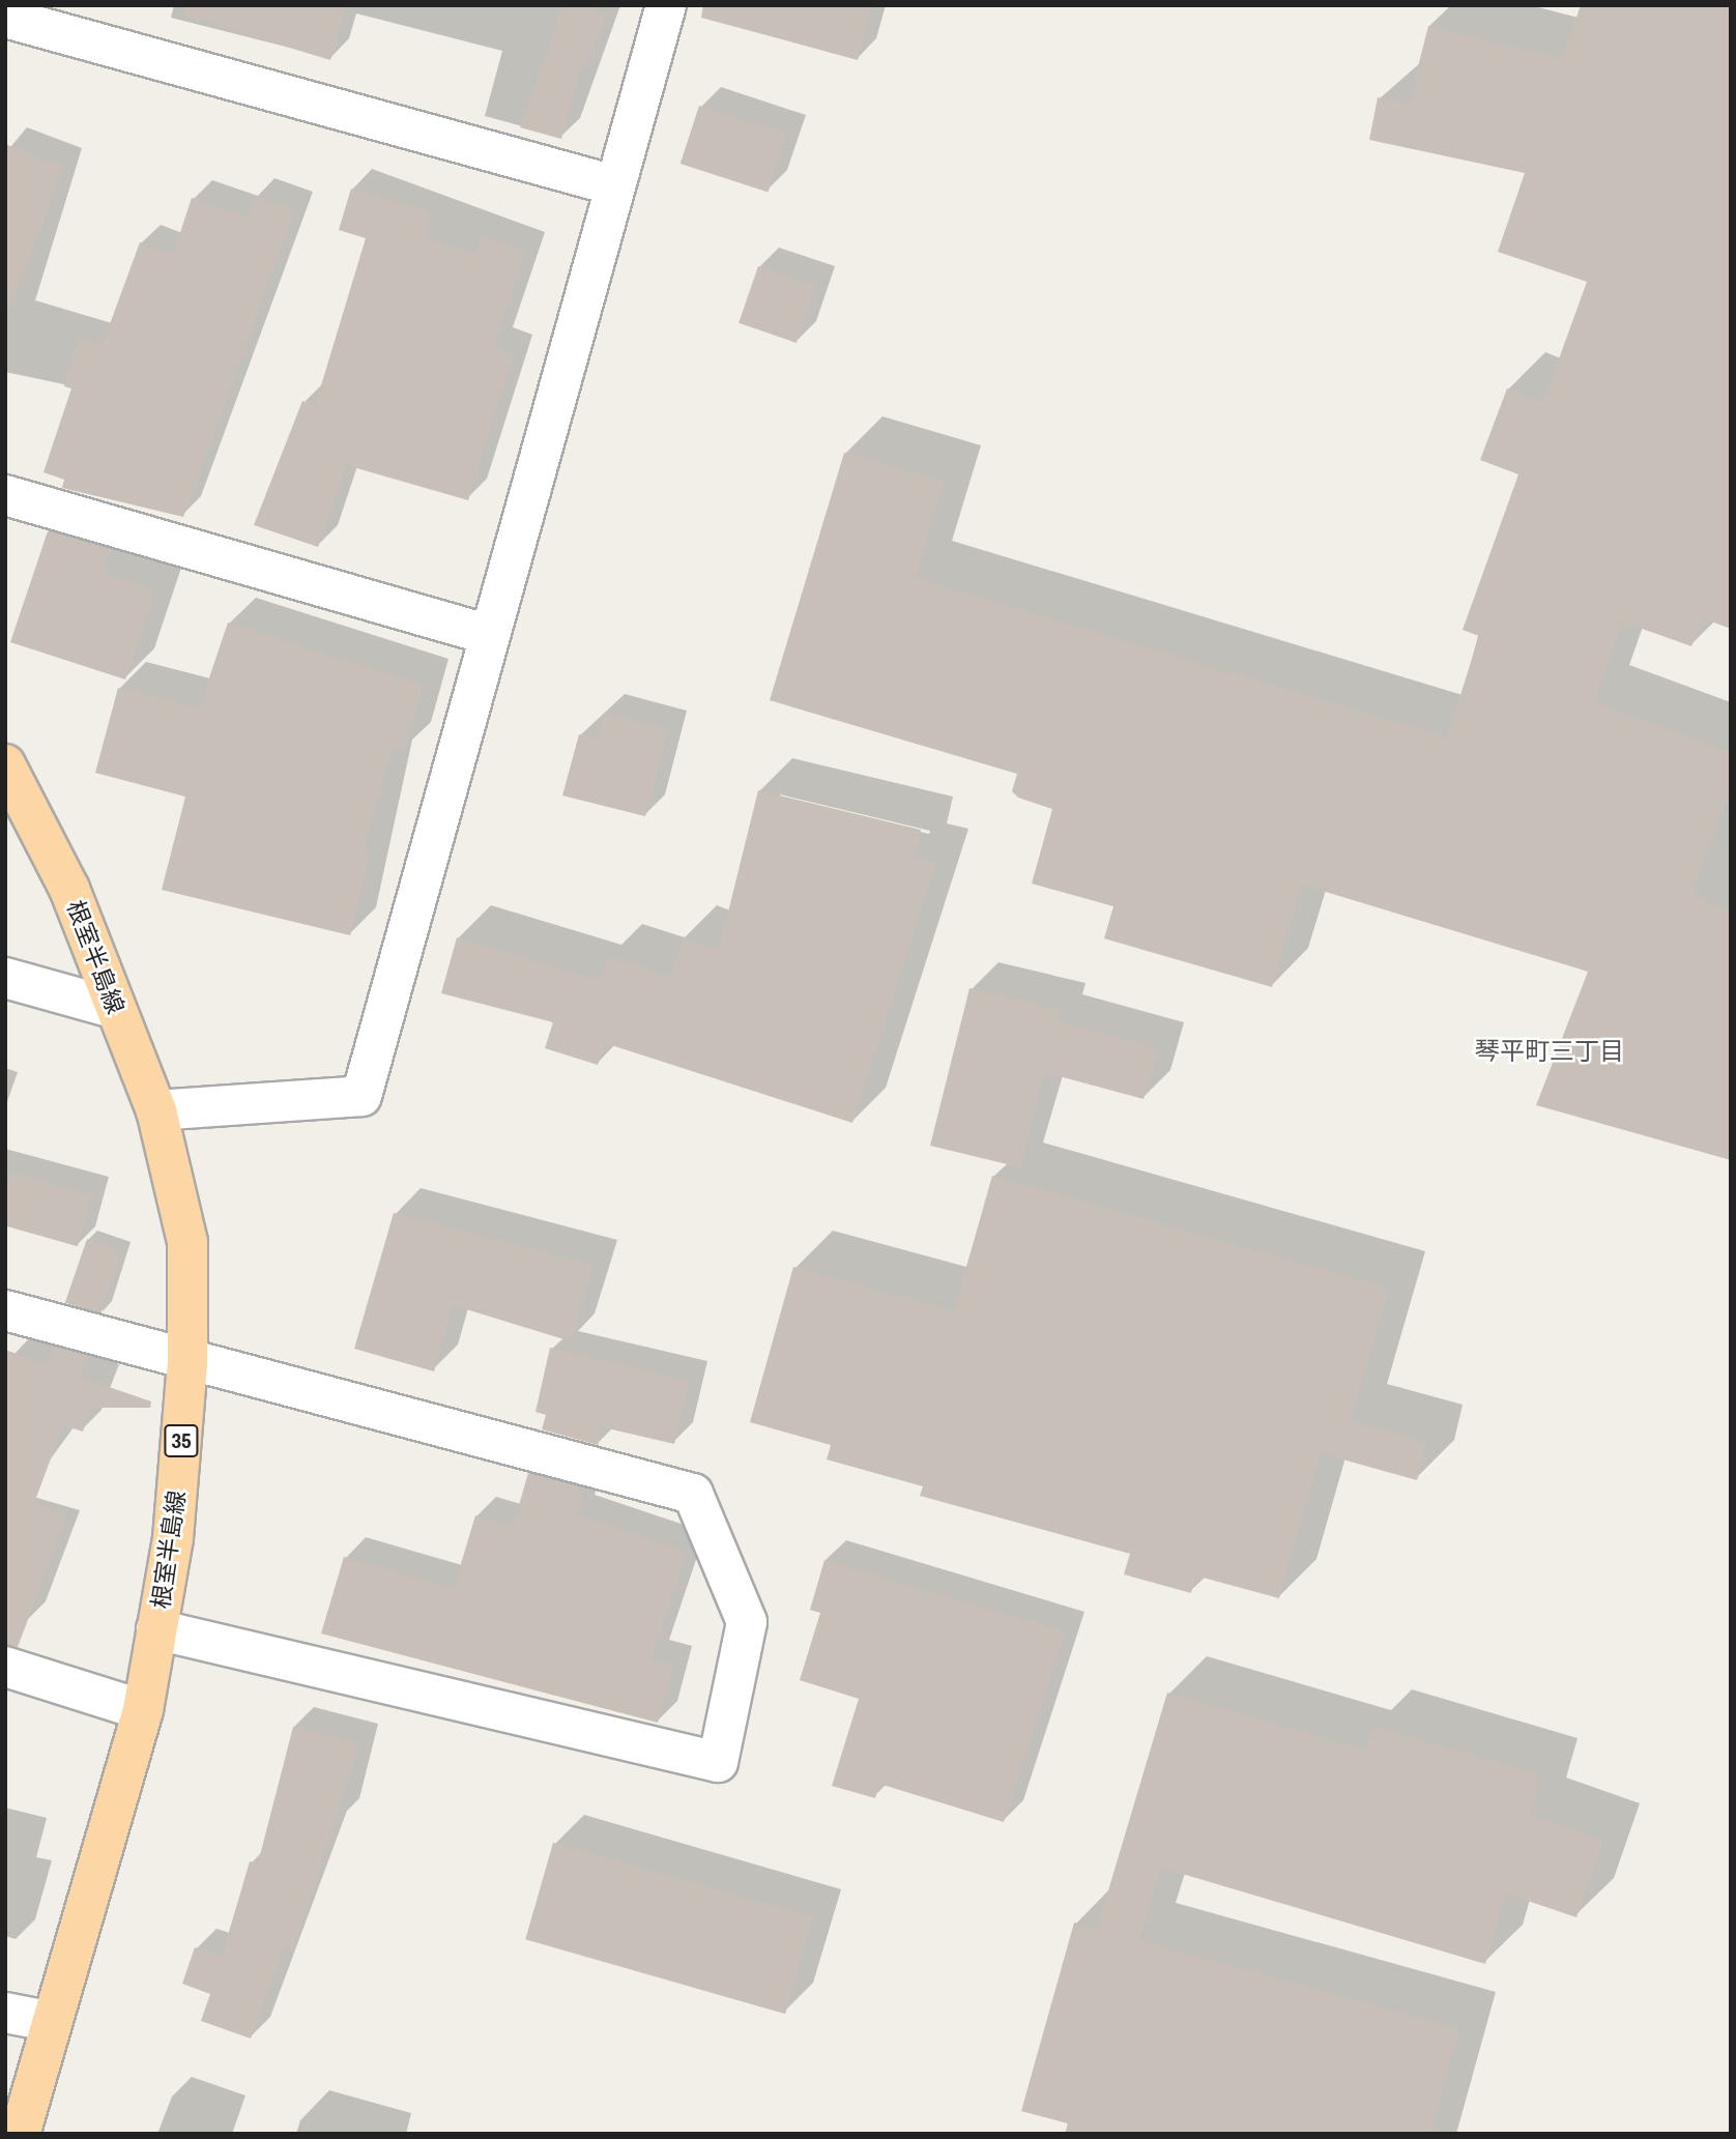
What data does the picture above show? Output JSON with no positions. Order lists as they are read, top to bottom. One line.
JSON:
{"streets":{"main road":["根室半島線","35"]},"districts":["琴平町三丁目"]}
